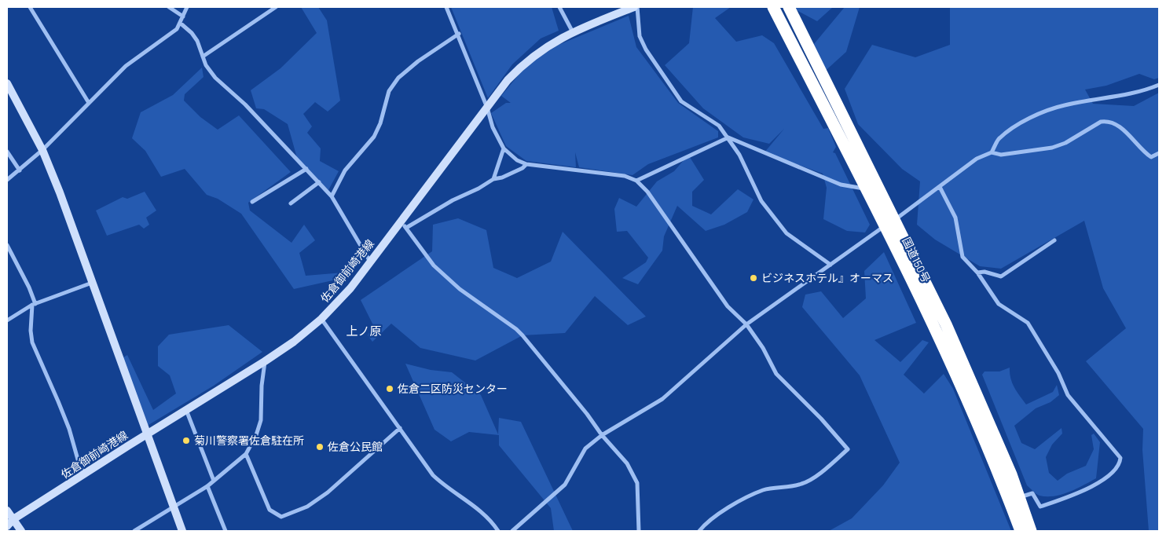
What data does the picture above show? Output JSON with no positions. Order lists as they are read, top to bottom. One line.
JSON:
{"streets":{"highway":["国道150号"],"main road":["佐倉御前崎港線"]},"districts":["上ノ原"],"places":["ビジネスホテル』オーマス","佐倉二区防災センター","菊川警察署佐倉駐在所","佐倉公民館"]}
